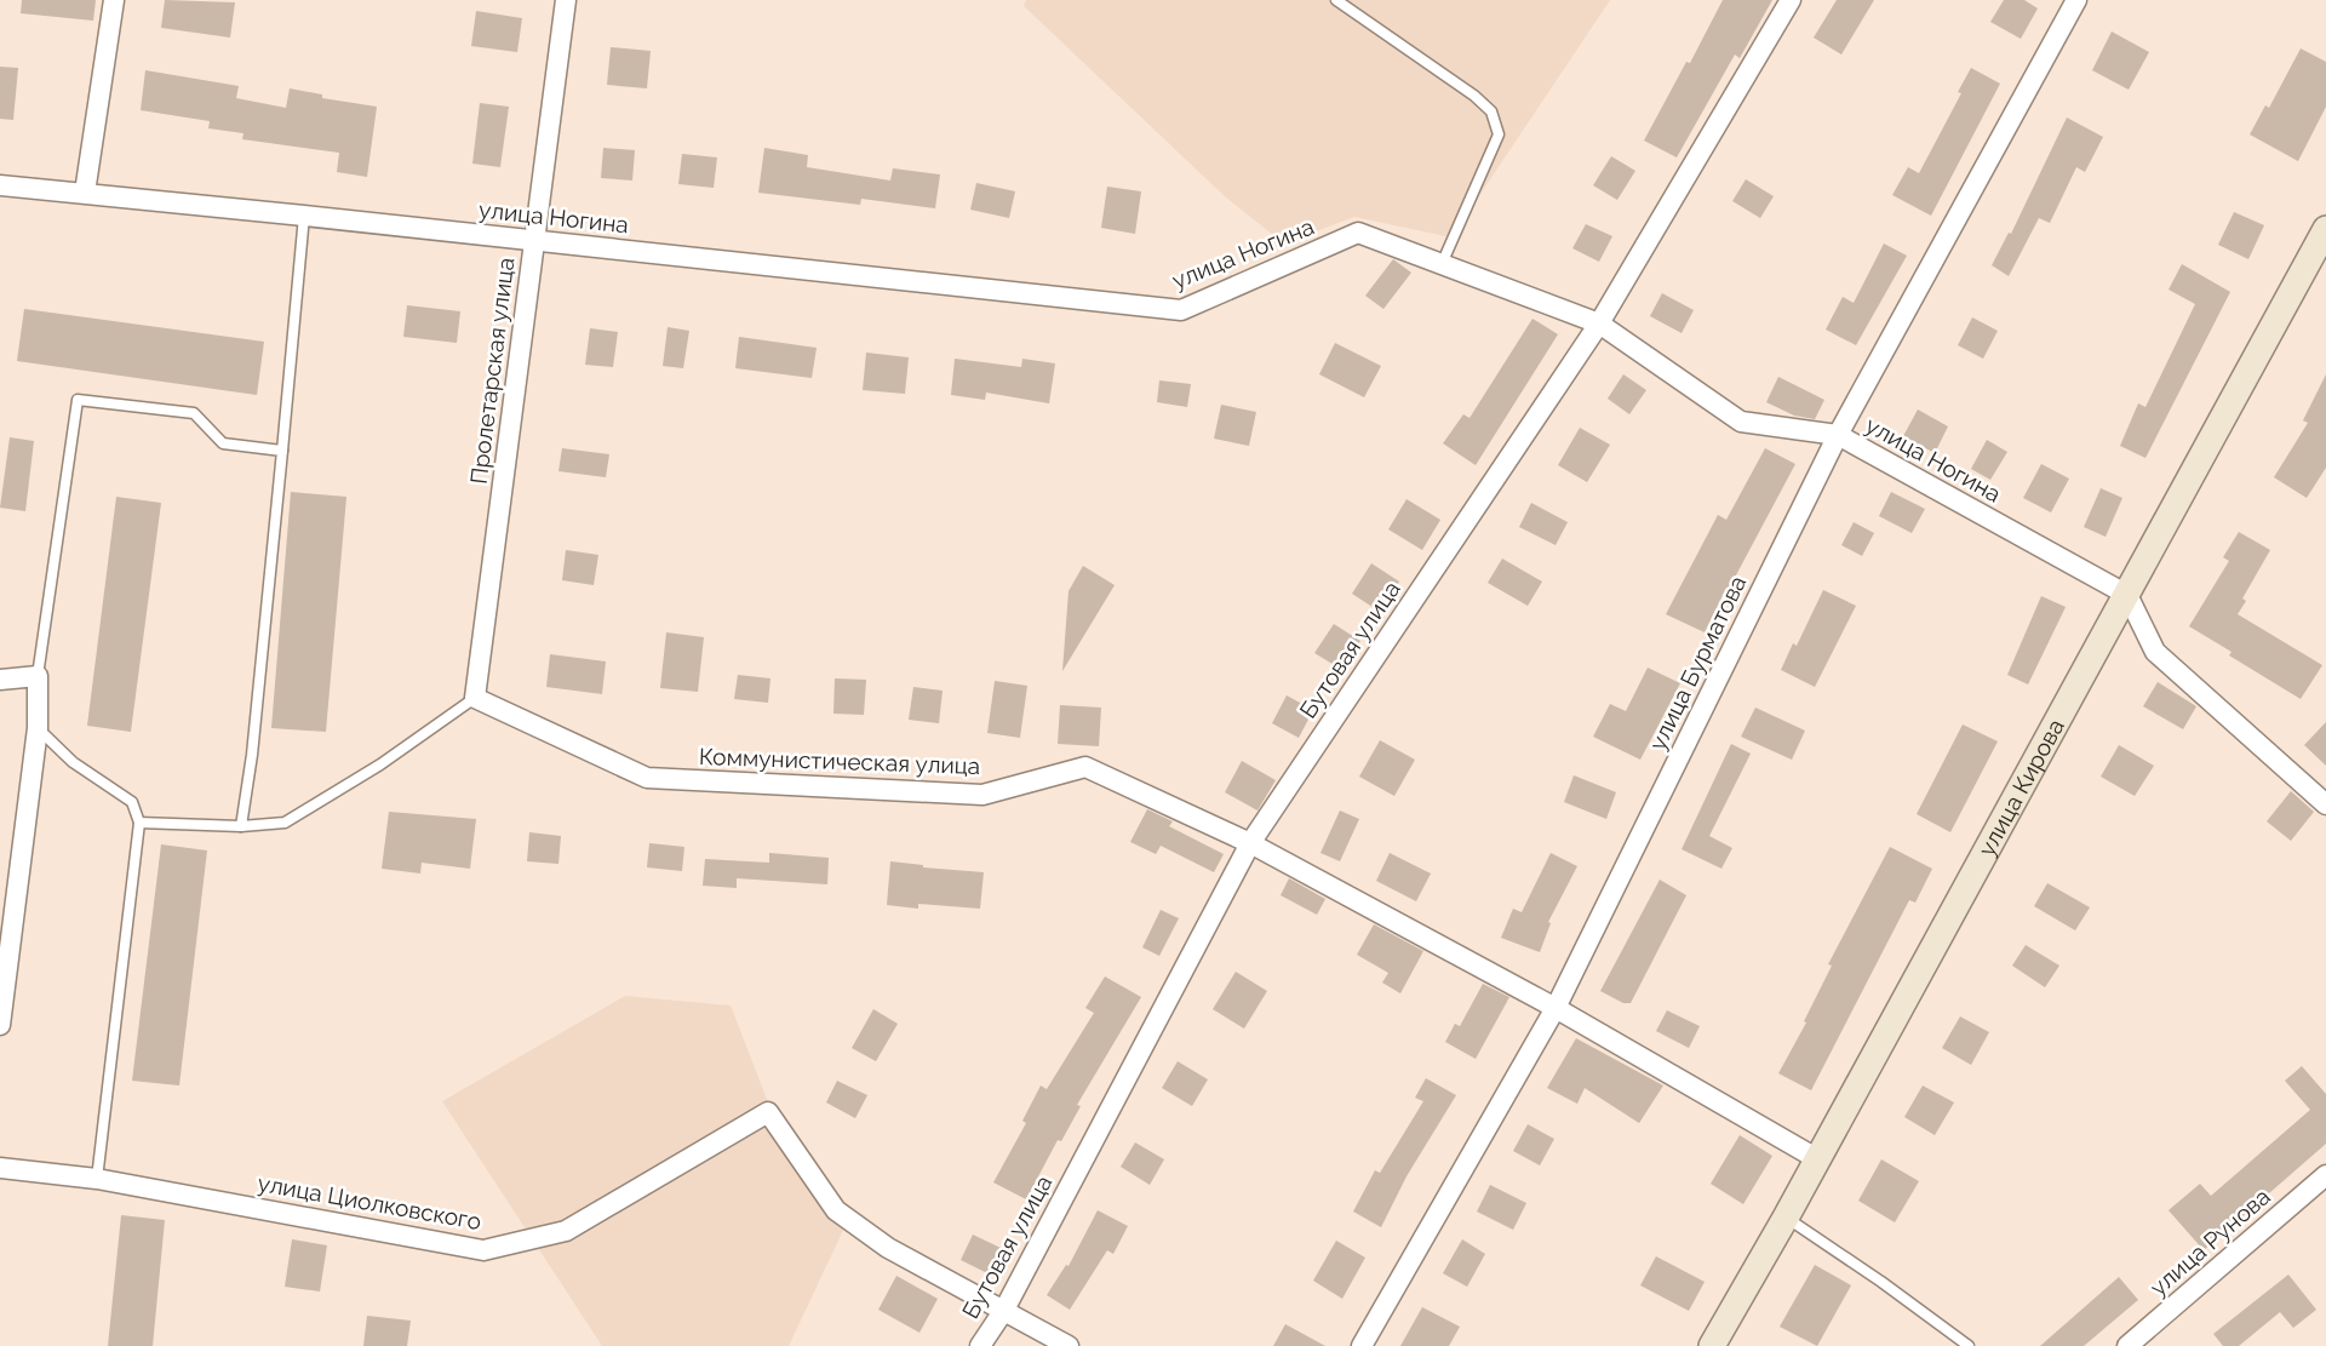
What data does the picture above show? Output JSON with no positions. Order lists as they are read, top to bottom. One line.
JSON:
{"streets":{"main road":["улица Кирова"],"street":["улица Ногина","Пролетарская улица","Бутовая улица","улица Бурматова","Коммунистическая улица","улица Циолковского","улица Рунова"]},"crossings":[["улица Ногина","Пролетарская улица"],["улица Ногина","Бутовая улица"],["улица Ногина","улица Бурматова"],["улица Ногина","улица Кирова"],["Пролетарская улица","Коммунистическая улица"],["Бутовая улица","Коммунистическая улица"],["Бутовая улица","улица Циолковского"],["улица Бурматова","Коммунистическая улица"],["Коммунистическая улица","улица Кирова"]]}
